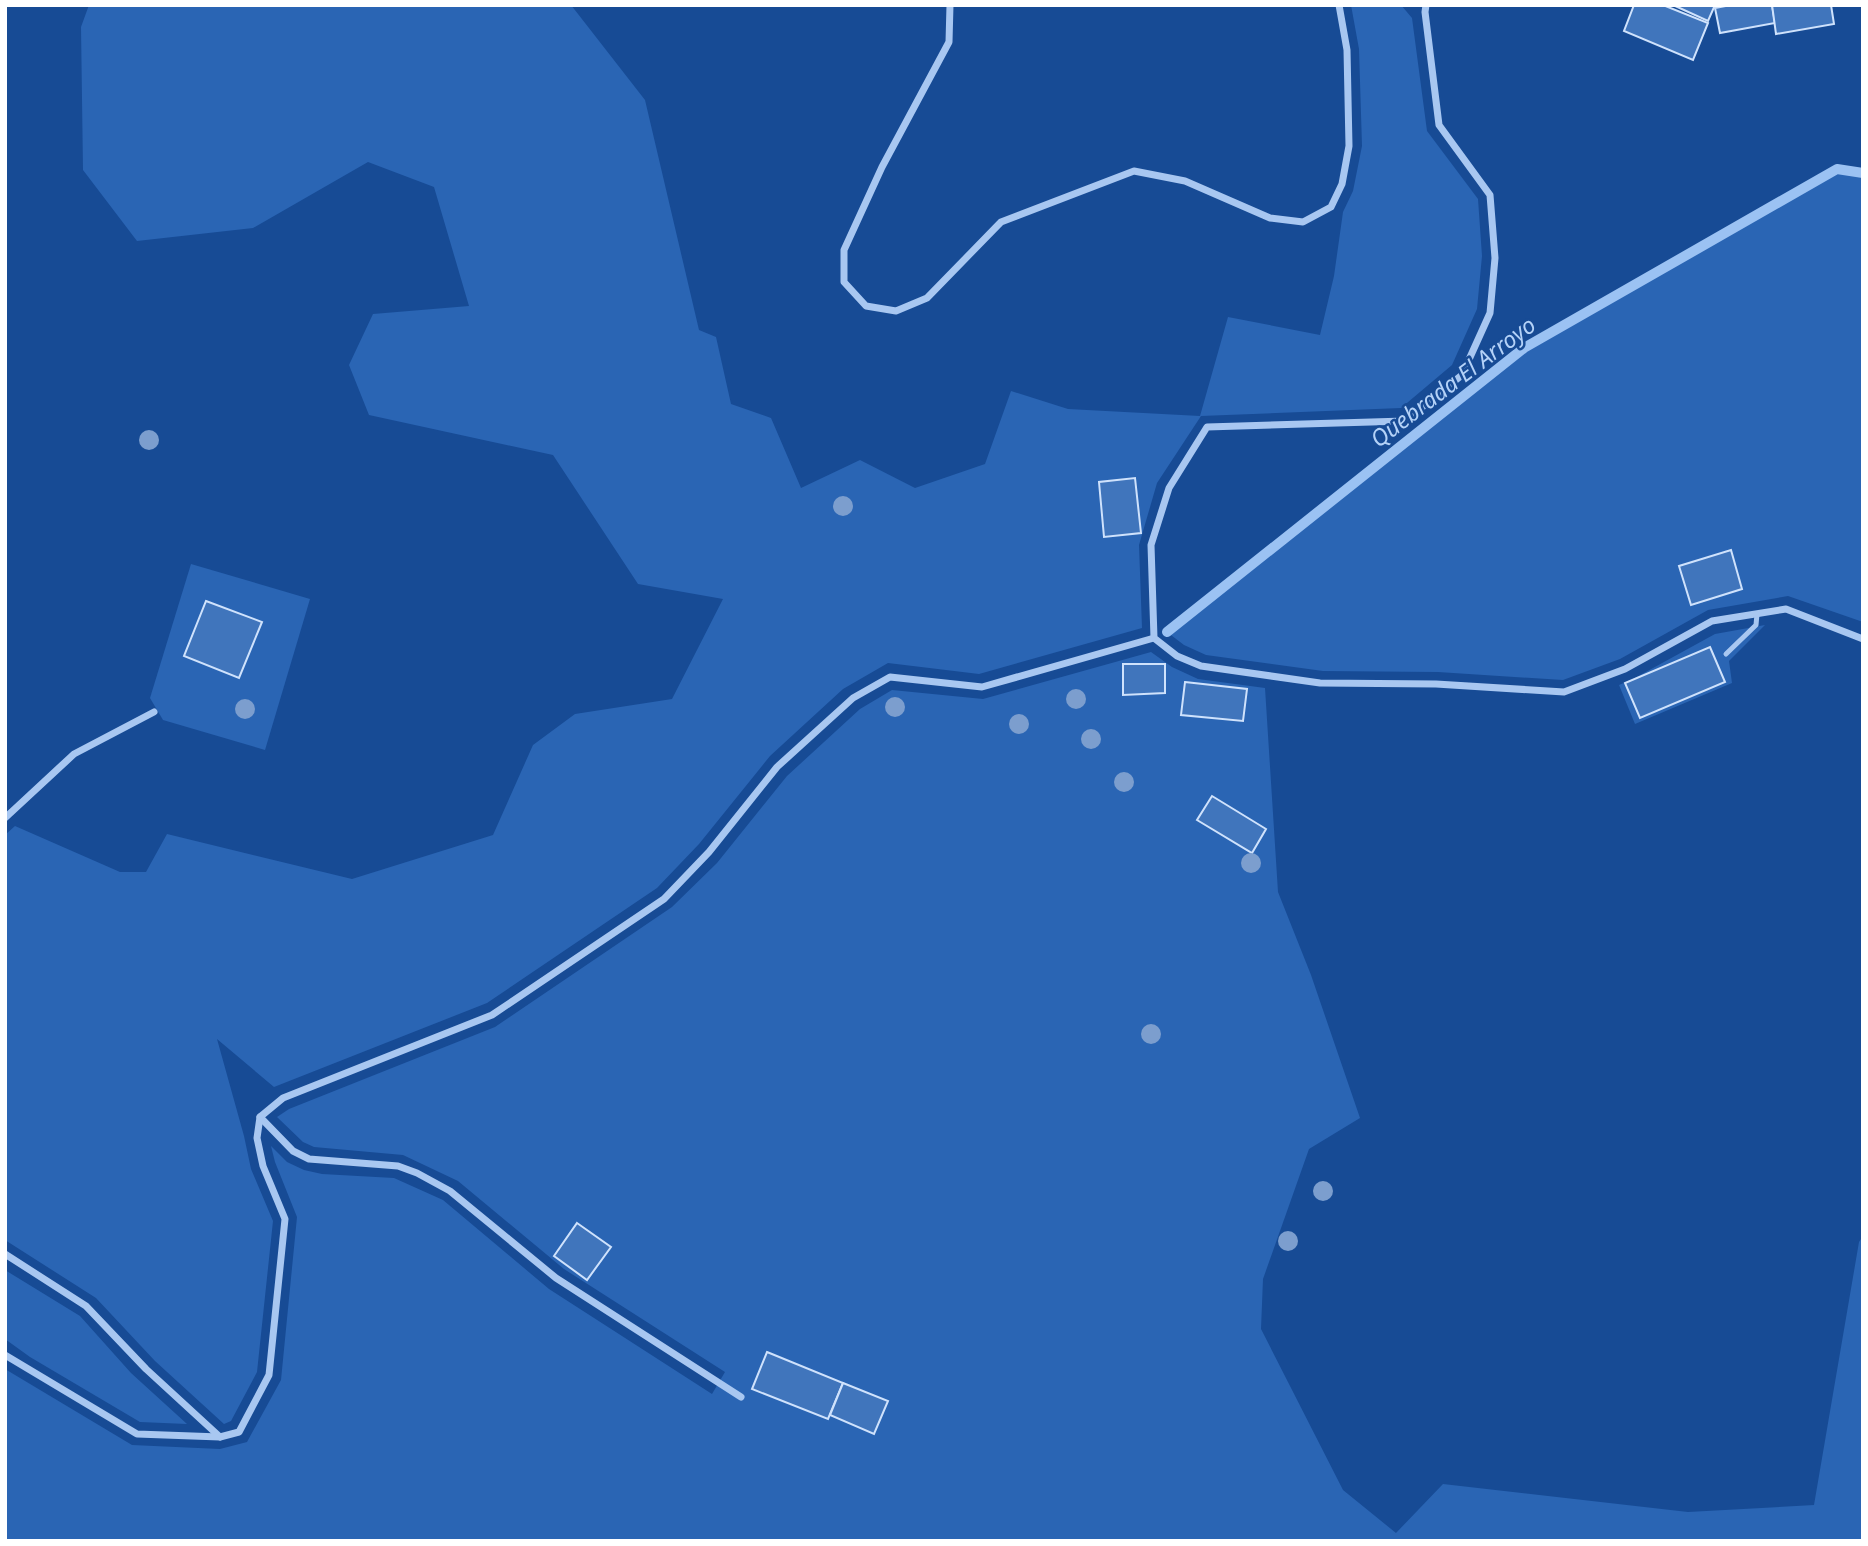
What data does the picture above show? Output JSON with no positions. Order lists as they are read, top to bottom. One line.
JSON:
{"water":["Quebrada El Arroyo"]}
